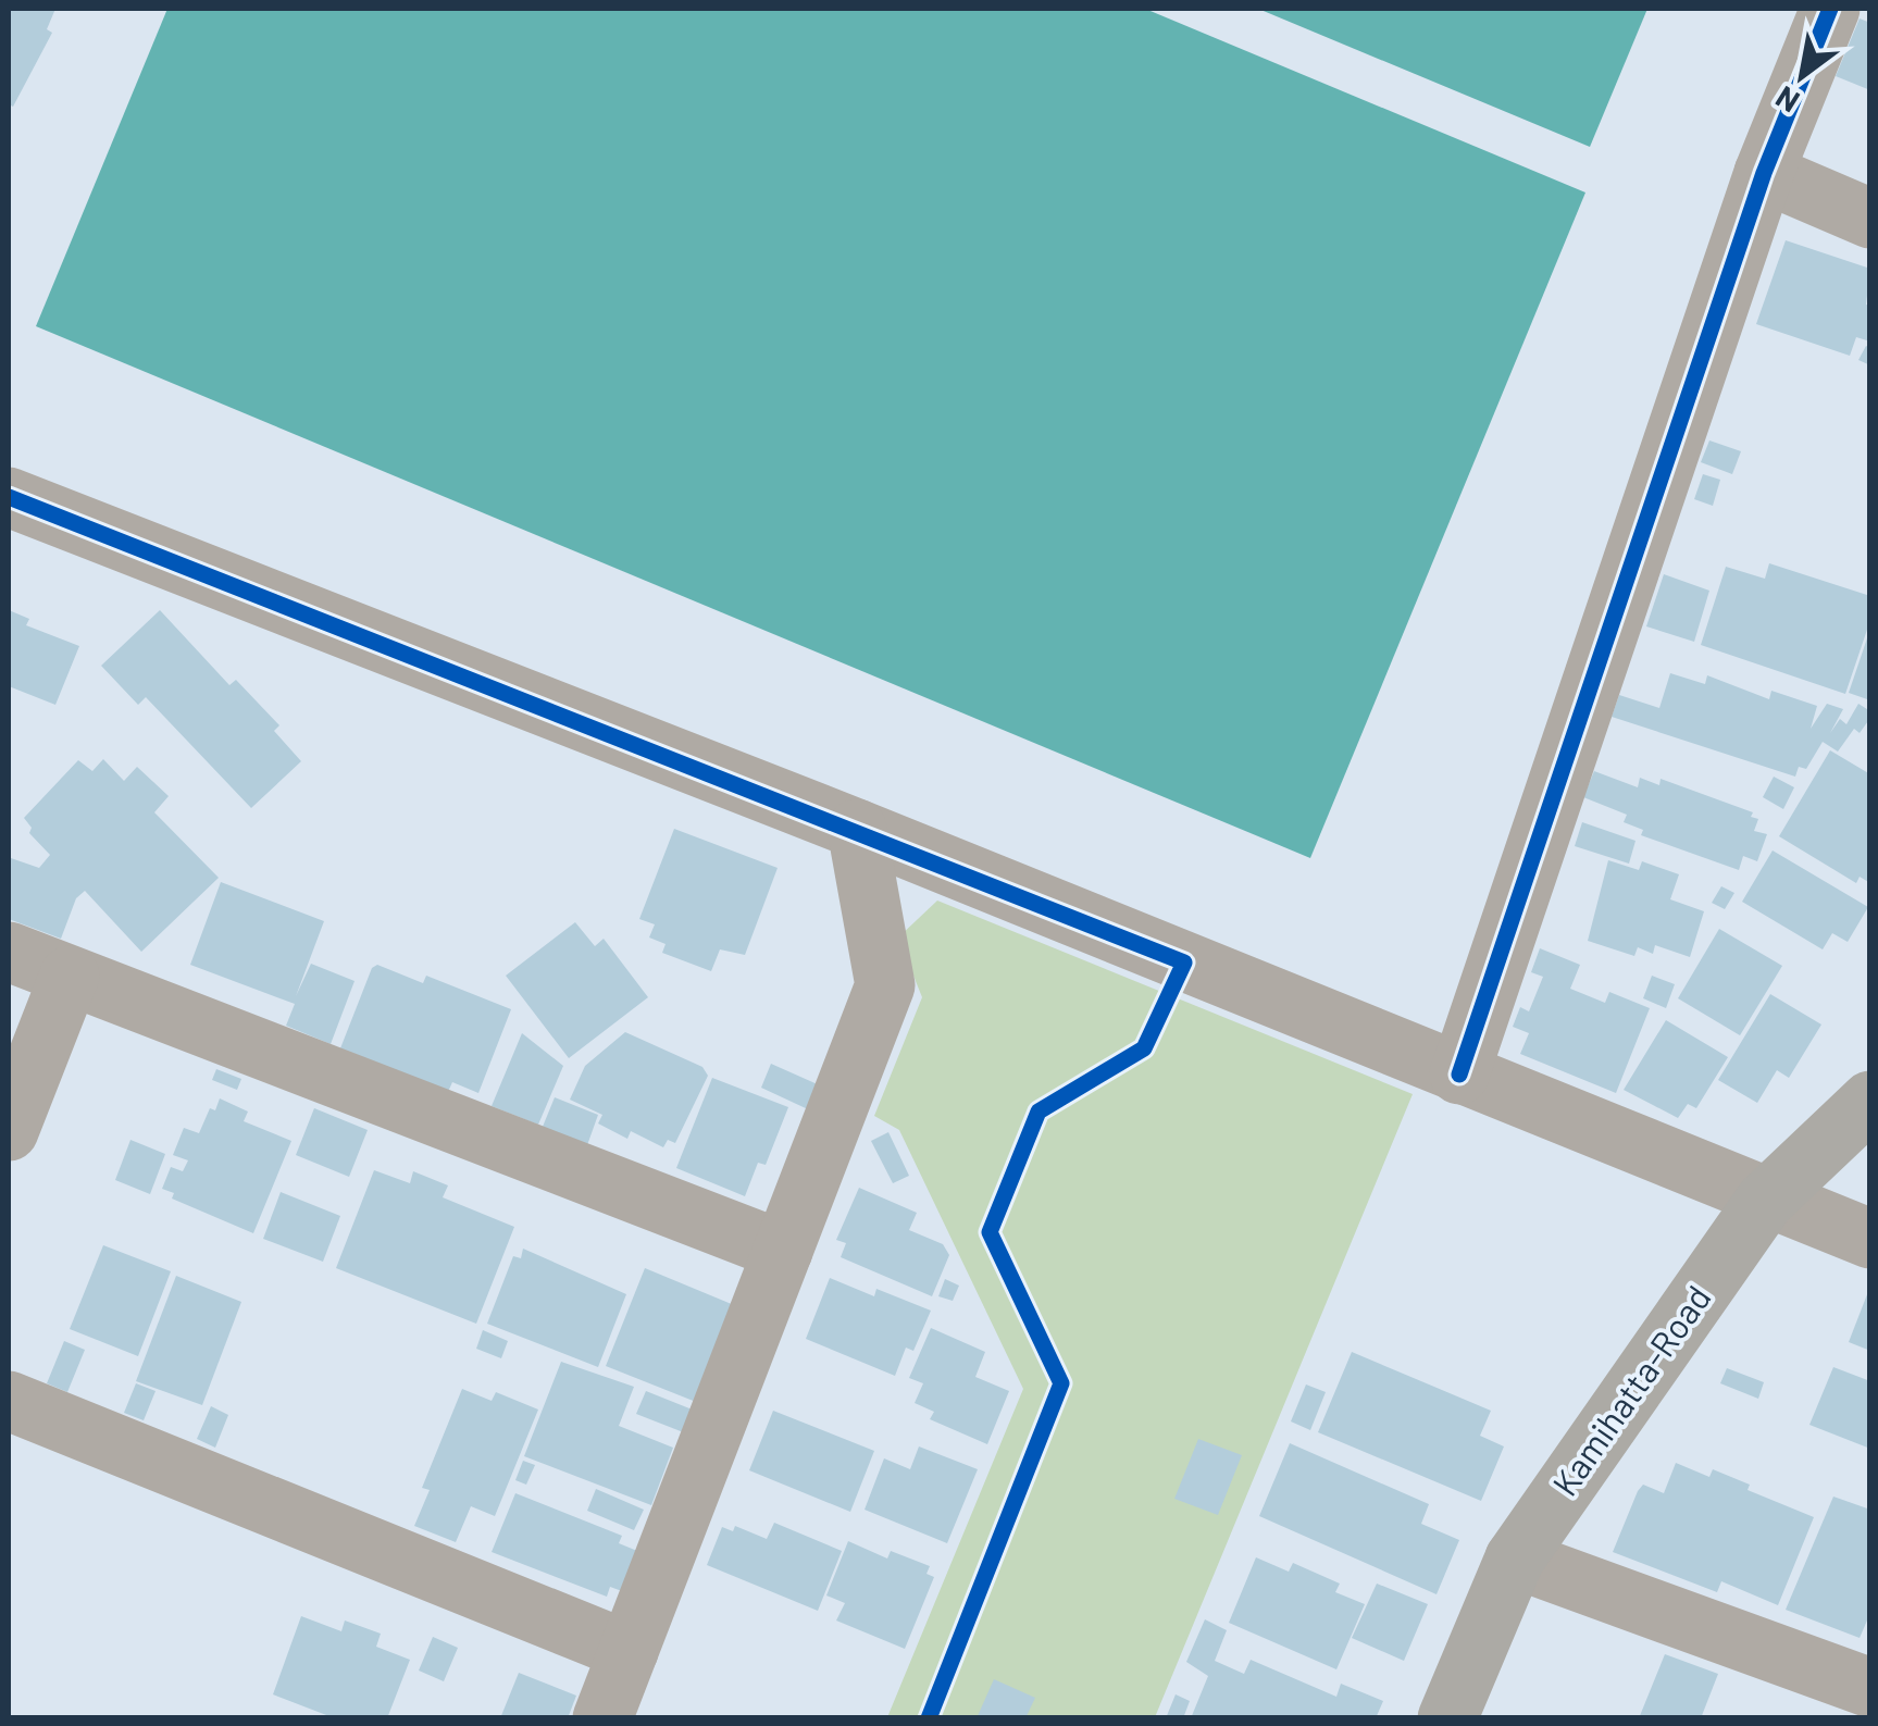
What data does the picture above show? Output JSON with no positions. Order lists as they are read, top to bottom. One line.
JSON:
{"streets":{"street":["Kamihatta-Road"]},"north":"bottom left"}
